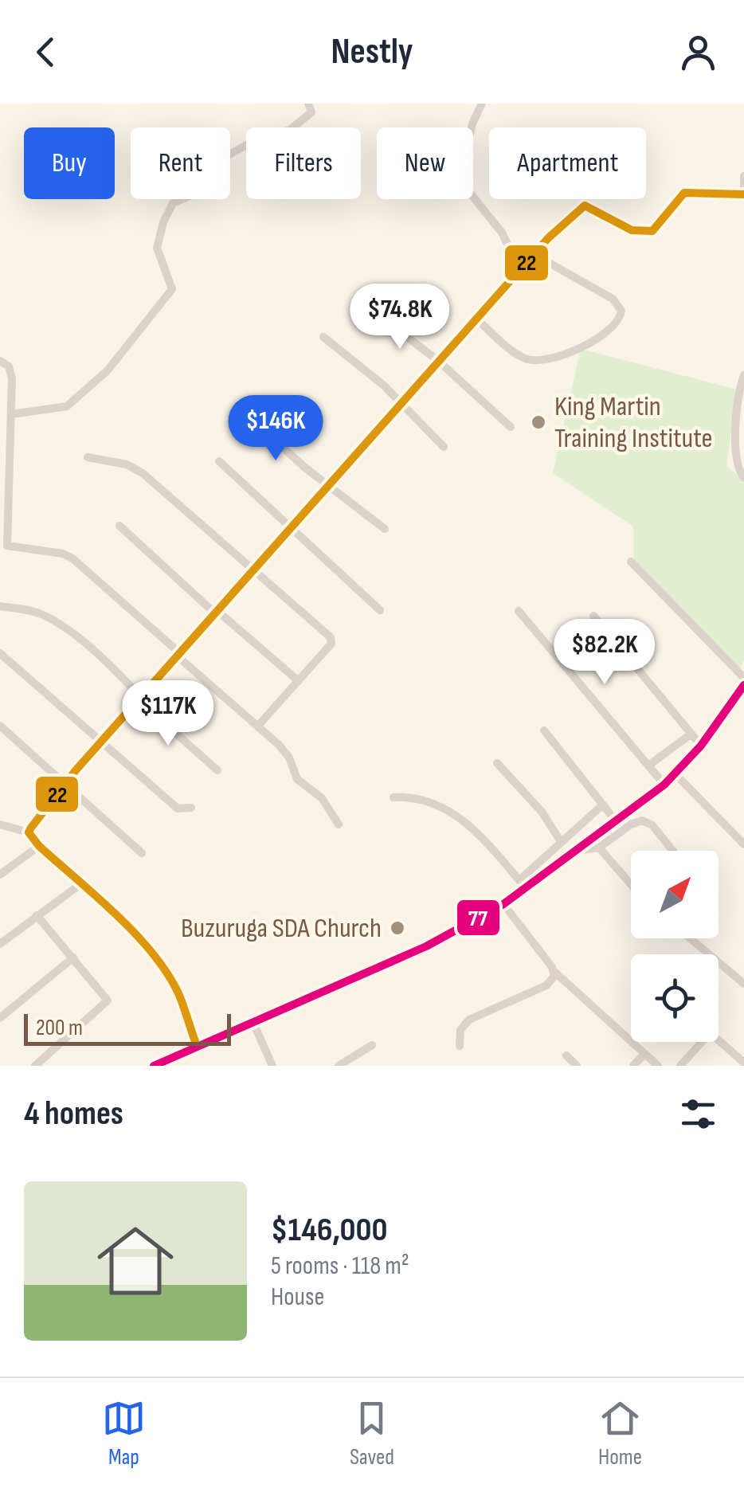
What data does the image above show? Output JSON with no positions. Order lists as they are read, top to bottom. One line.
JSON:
{"places":["King Martin Training Institute","Buzuruga SDA Church"],"lines":["transit line 22","transit line 77"],"scale_bar":"200 m","north":"top right","page":{"header":"Nestly","chip":["Buy","Rent","Filters","New","Apartment"],"price":["$74.8K","$146K","$82.2K","$117K"],"scale":"200 m","heading":"4 homes","list":[{"name":"$146,000","note":"5 rooms · 118 m² · House"}],"tabs":["Map","Saved","Home"]}}
